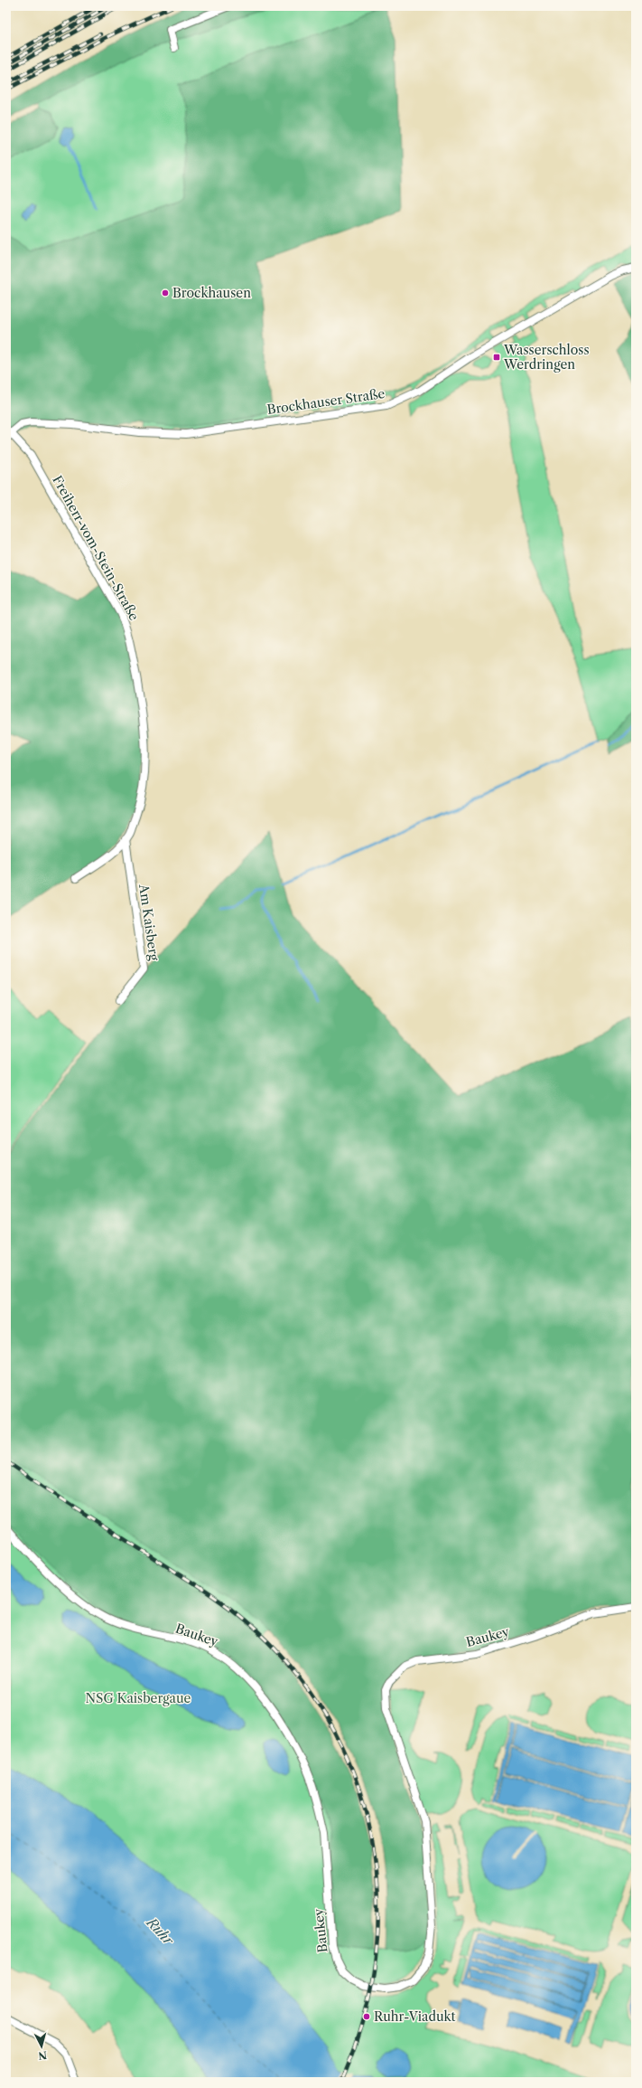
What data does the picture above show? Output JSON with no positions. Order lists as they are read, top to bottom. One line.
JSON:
{"streets":{"street":["Brockhauser Straße","Freiherr-vom-Stein-Straße","Am Kaisberg","Baukey"]},"crossings":[["Brockhauser Straße","Freiherr-vom-Stein-Straße"],["Freiherr-vom-Stein-Straße","Am Kaisberg"]],"water":["Ruhr"],"parks":["NSG Kaisbergaue"],"places":{"other":["Brockhausen","Ruhr-Viadukt"],"transit":["Wasserschloss Werdringen"]},"north":"bottom"}
